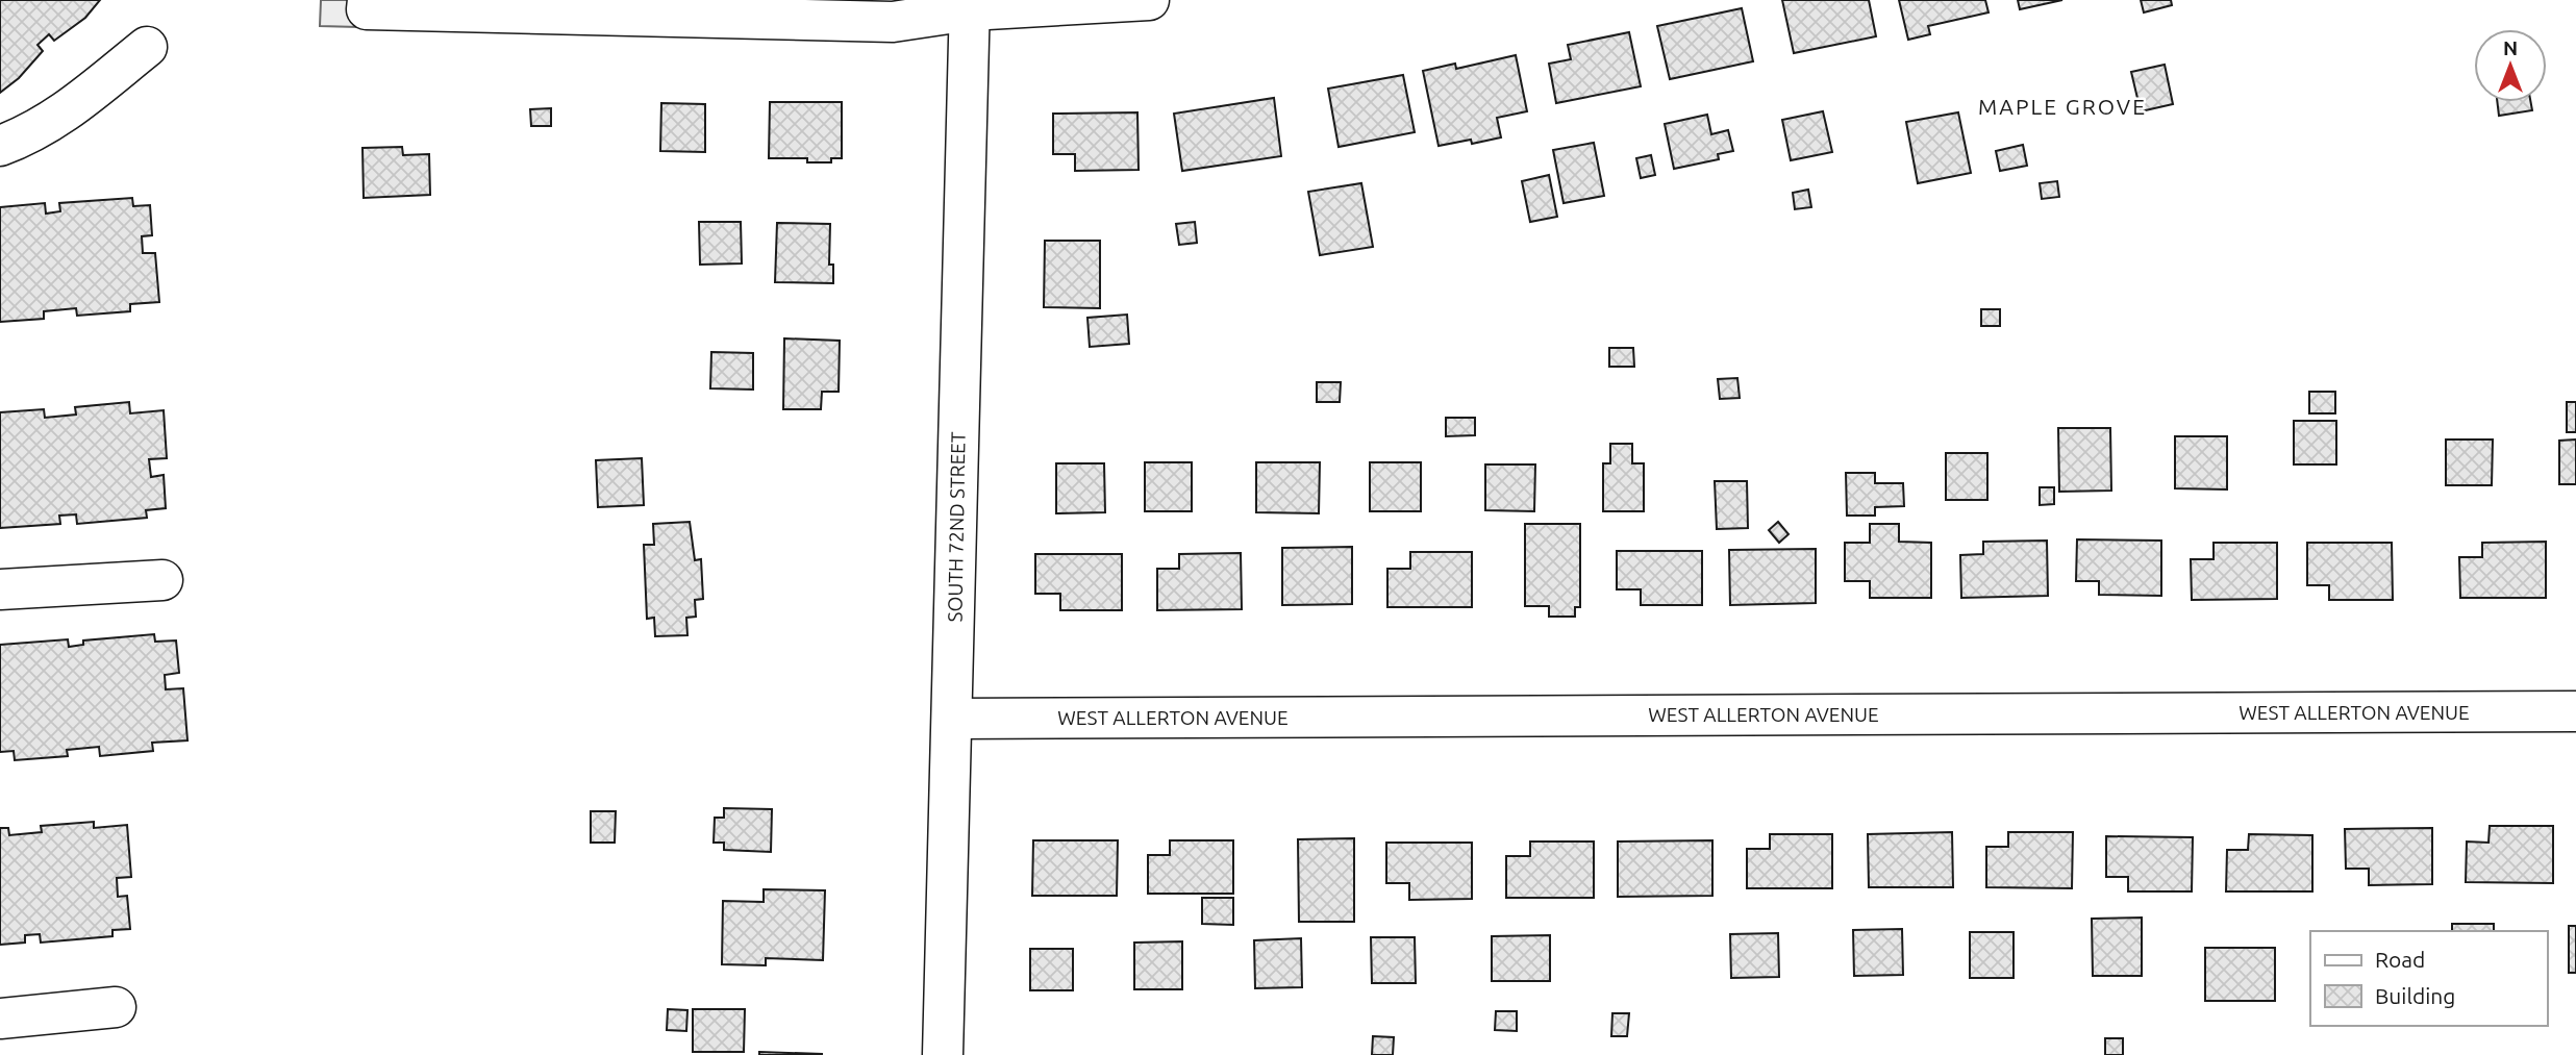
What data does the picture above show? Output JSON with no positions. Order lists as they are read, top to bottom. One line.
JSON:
{"streets":{"street":["SOUTH 72ND STREET","WEST ALLERTON AVENUE"]},"crossings":[["SOUTH 72ND STREET","WEST ALLERTON AVENUE"]],"districts":["MAPLE GROVE"],"legend":["Road","Building"],"north":"top"}
